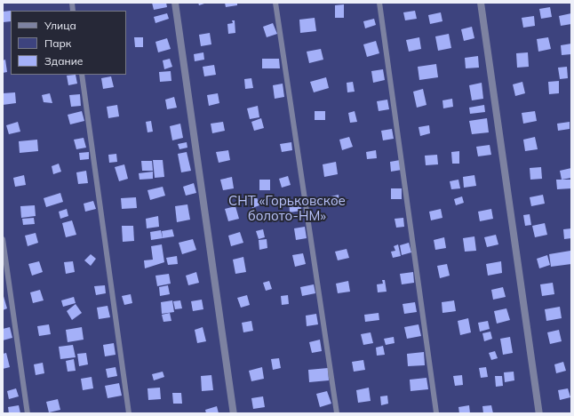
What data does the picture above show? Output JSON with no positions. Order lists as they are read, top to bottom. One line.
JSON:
{"parks":["СНТ «Горьковское болото-НМ»"],"legend":["Улица","Парк","Здание"]}
